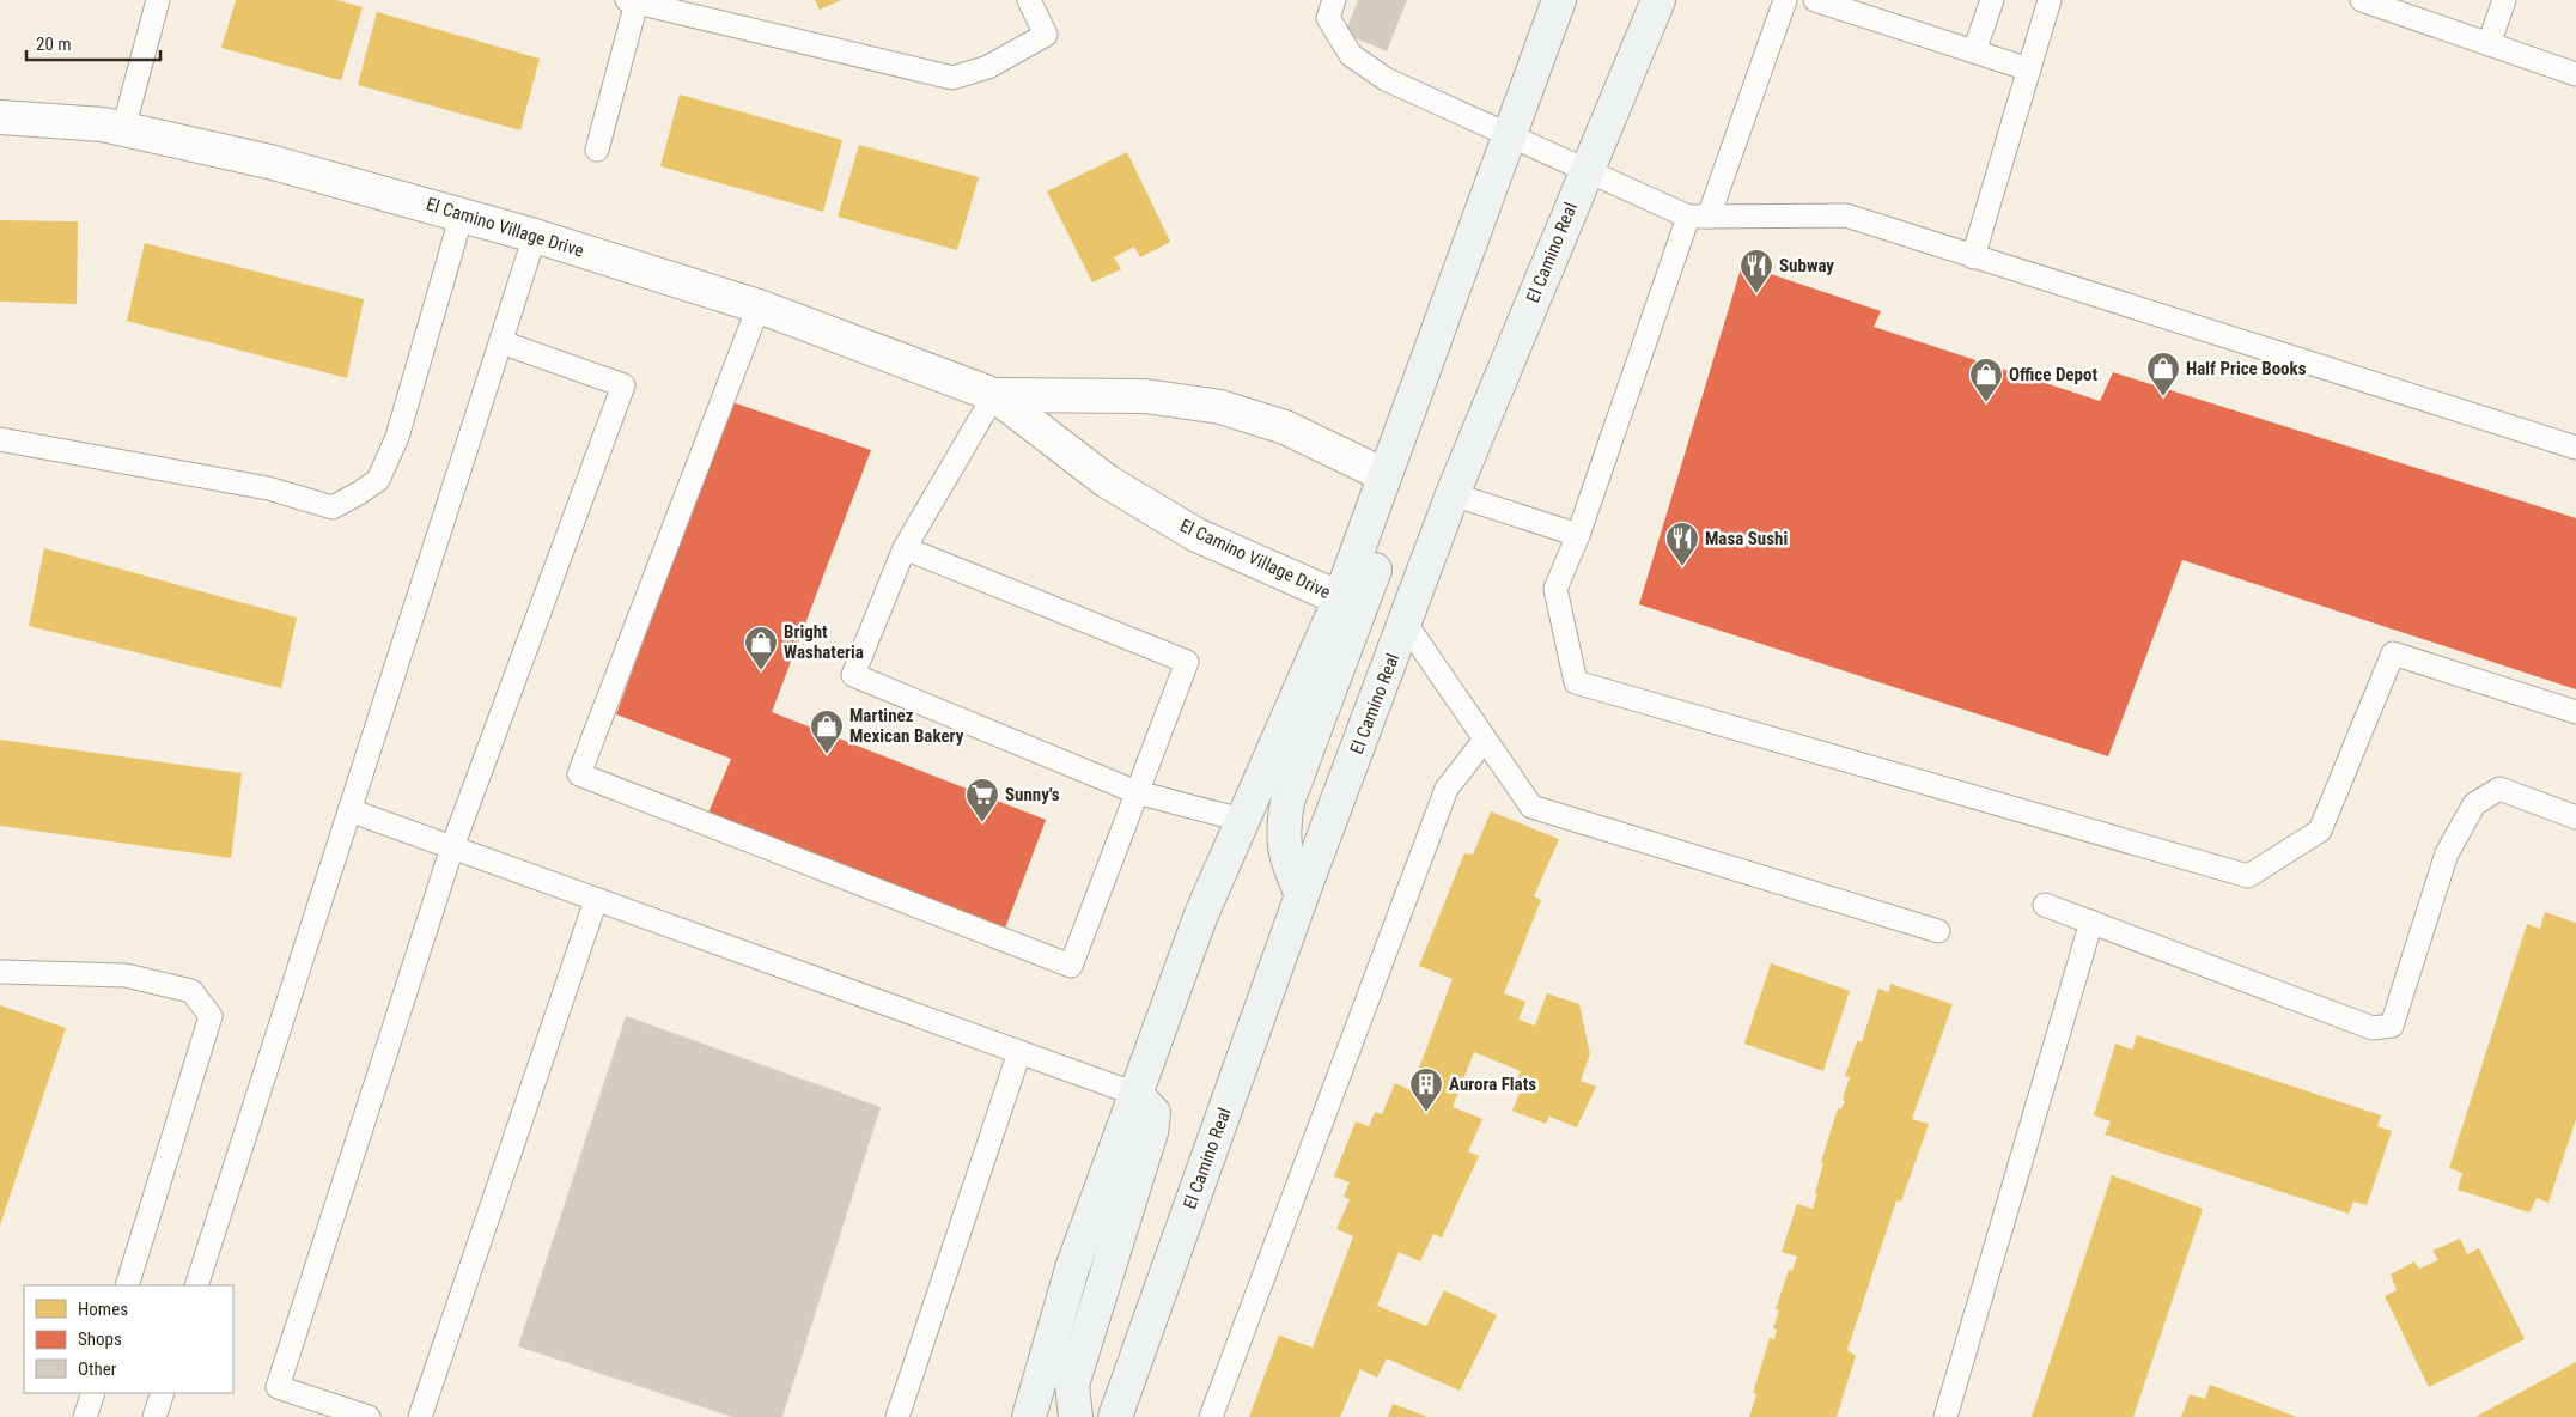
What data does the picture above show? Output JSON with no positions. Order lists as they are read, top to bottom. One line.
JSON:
{"streets":{"main road":["El Camino Real"],"street":["El Camino Village Drive"]},"places":{"restaurant":["Subway","Masa Sushi"],"shop":["Half Price Books","Office Depot","Bright Washateria","Martinez Mexican Bakery"],"supermarket":["Sunny's"],"building":["Aurora Flats"]},"legend":["Homes","Shops","Other"],"scale_bar":"20 m"}
